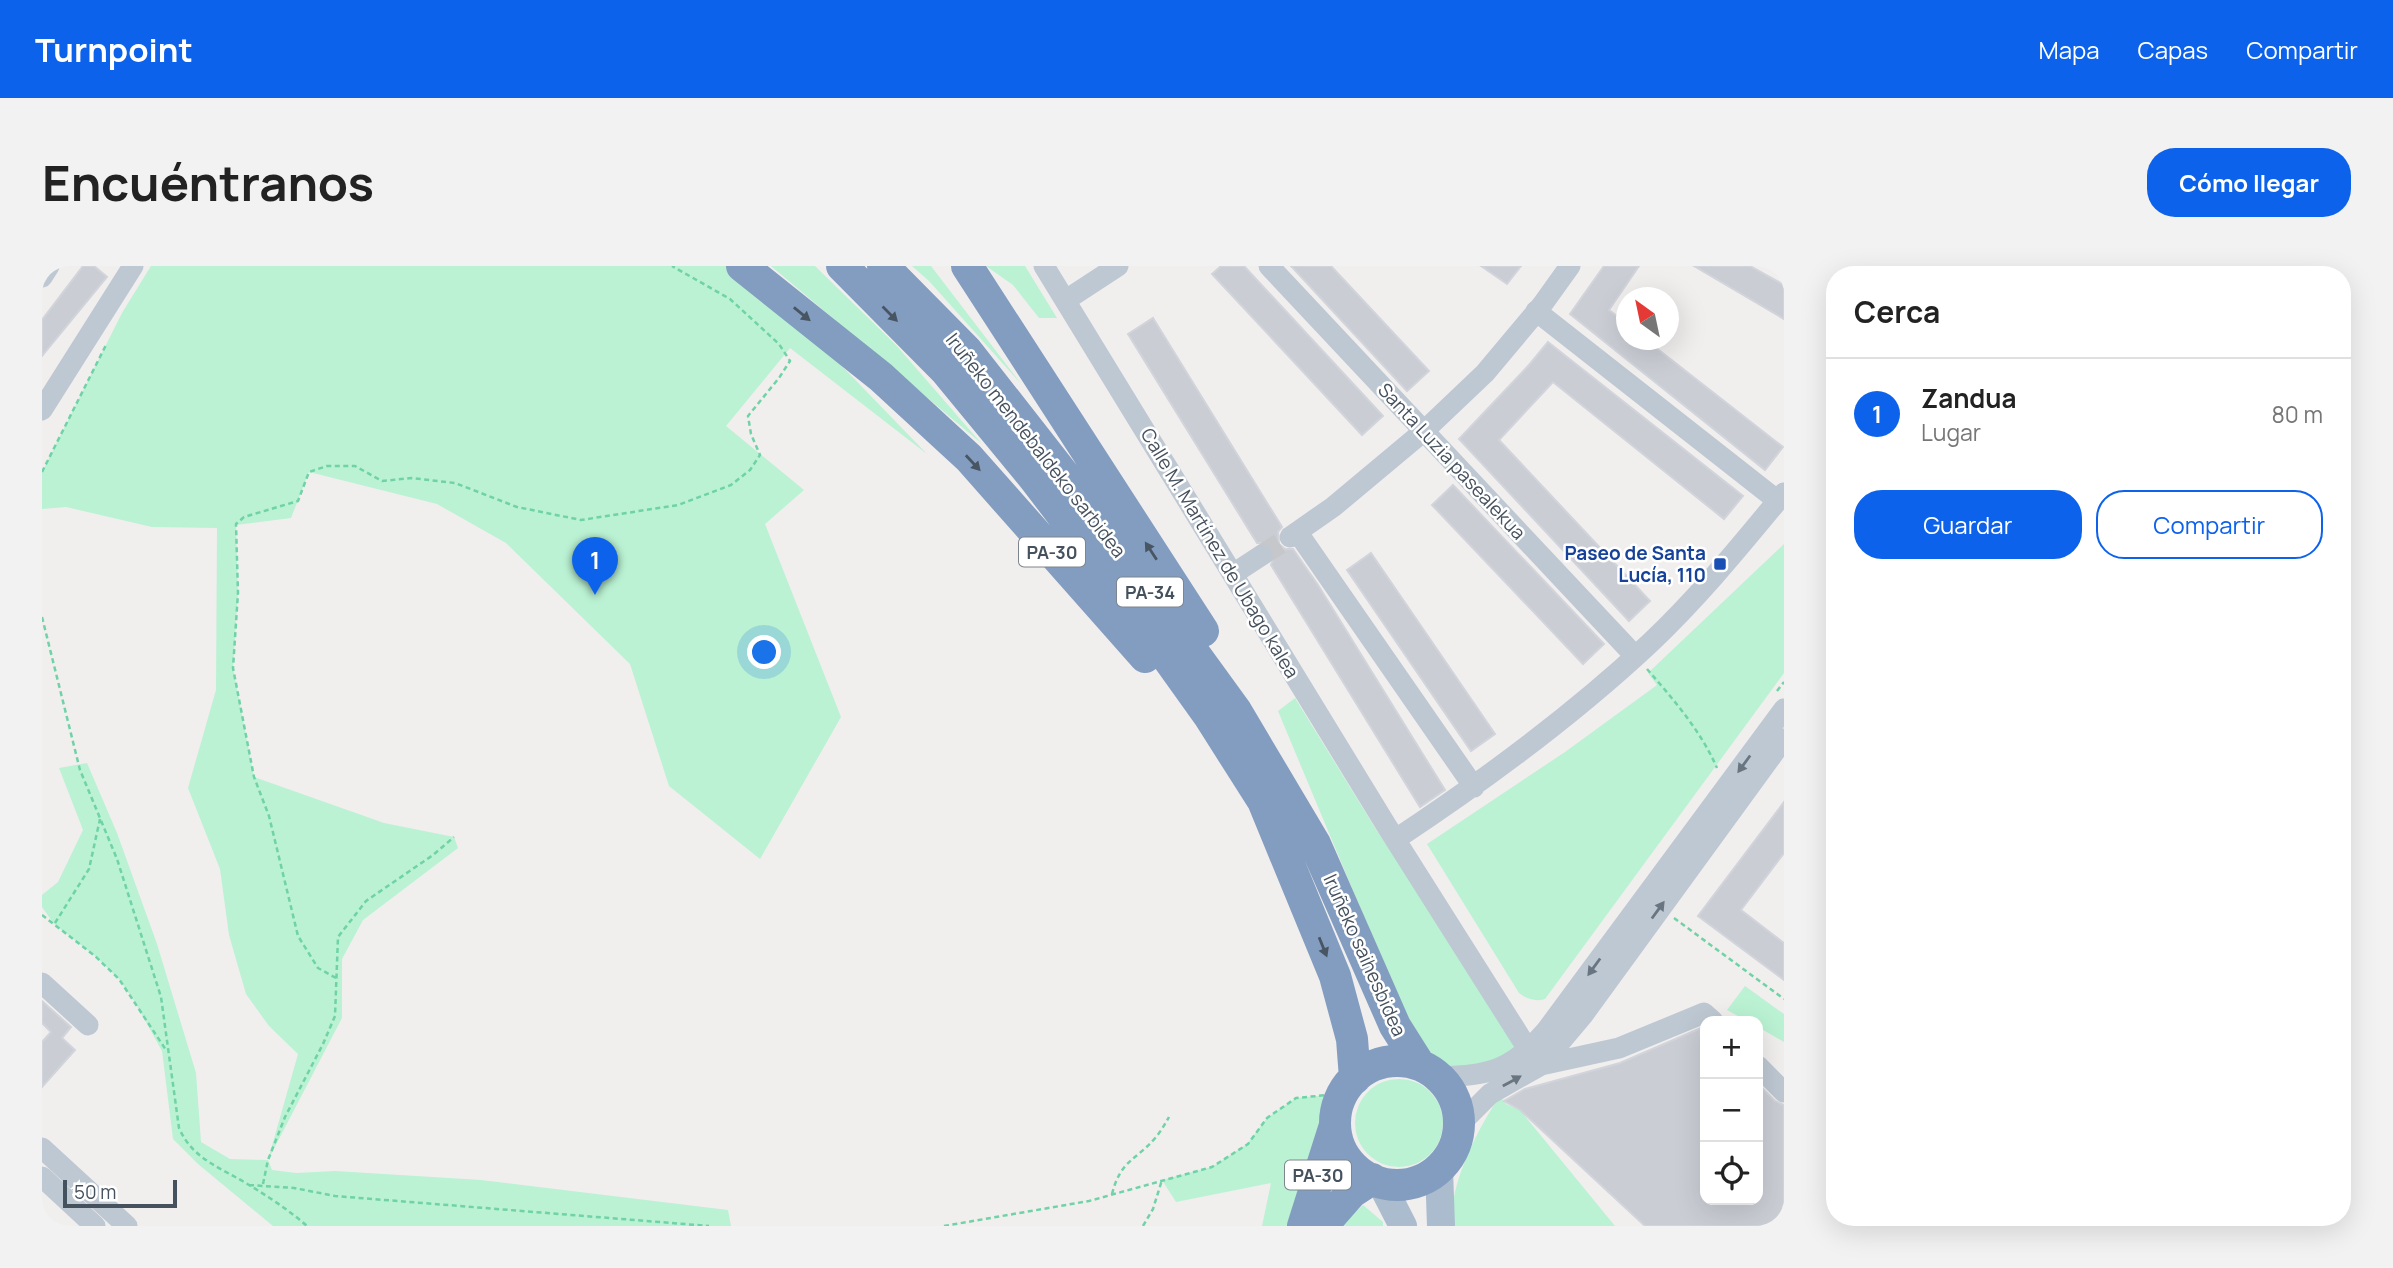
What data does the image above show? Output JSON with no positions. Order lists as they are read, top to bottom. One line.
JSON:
{"streets":{"highway":["Iruñeko mendebaldeko sarbidea","PA-30","PA-34","Iruñeko saihesbidea"],"street":["Santa Luzia pasealekua","Calle M. Martínez de Ubago kalea"]},"crossings":[["Iruñeko mendebaldeko sarbidea","PA-30"],["Iruñeko mendebaldeko sarbidea","Iruñeko saihesbidea"],["PA-30","Iruñeko saihesbidea"]],"places":{"transit":["Paseo de Santa Lucía, 110"]},"scale_bar":"50 m","north":"top left","page":{"header":"Turnpoint","nav":["Mapa","Capas","Compartir"],"buttons":["Cómo llegar",["Guardar","Compartir"]],"title":"Encuéntranos","heading":"Cerca","list":[{"mark":"1","name":"Zandua","note":"Lugar","value":"80 m"}],"pins":"1","map_buttons":["+","−"],"scale":"50 m"}}
